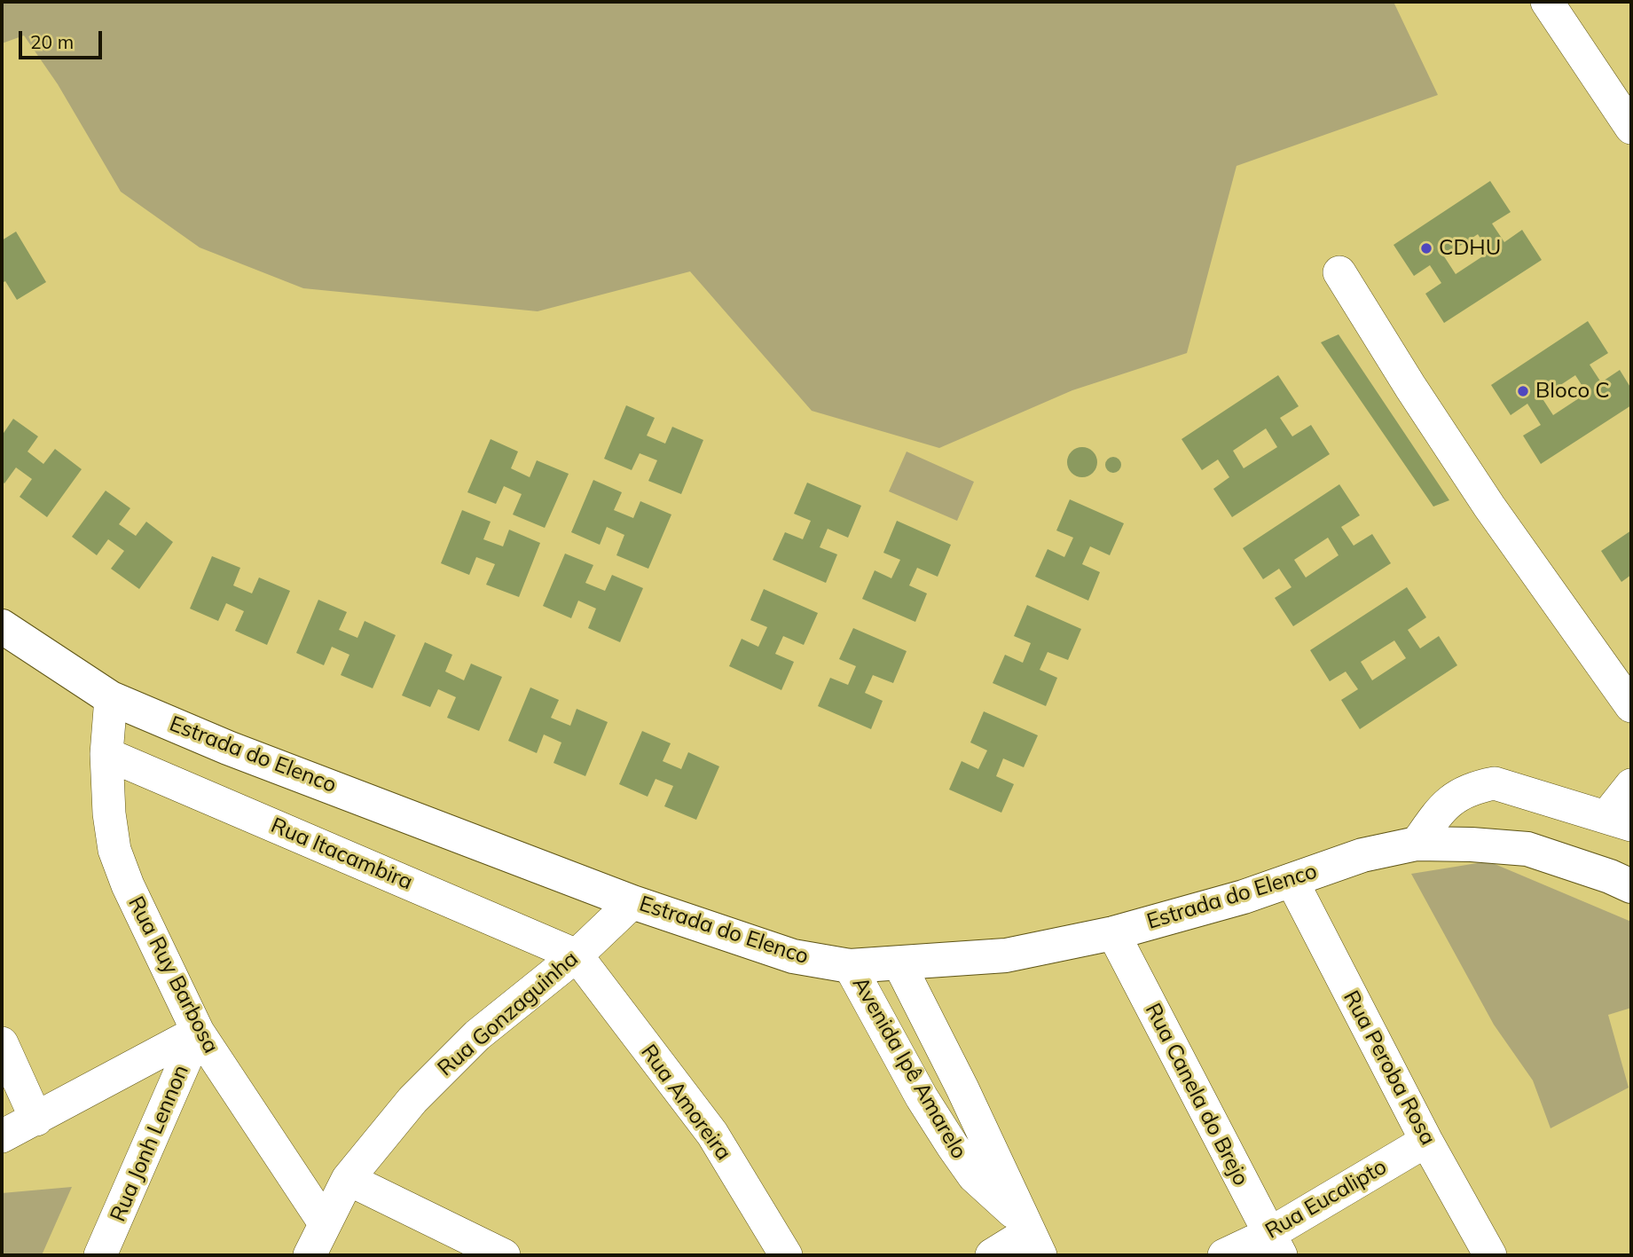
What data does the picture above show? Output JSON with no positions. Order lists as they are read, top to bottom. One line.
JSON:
{"streets":{"street":["Estrada do Elenco","Rua Itacambira","Rua Ruy Barbosa","Rua Gonzaguinha","Avenida Ipê Amarelo","Rua Peroba Rosa","Rua Canela do Brejo","Rua Amoreira","Rua Jonh Lennon","Rua Eucalipto"]},"crossings":[["Estrada do Elenco","Rua Ruy Barbosa"],["Estrada do Elenco","Rua Gonzaguinha"],["Estrada do Elenco","Avenida Ipê Amarelo"],["Estrada do Elenco","Rua Peroba Rosa"],["Estrada do Elenco","Rua Canela do Brejo"],["Rua Itacambira","Rua Ruy Barbosa"],["Rua Itacambira","Rua Gonzaguinha"],["Rua Itacambira","Rua Amoreira"],["Rua Ruy Barbosa","Rua Gonzaguinha"],["Rua Ruy Barbosa","Rua Jonh Lennon"],["Rua Gonzaguinha","Rua Amoreira"],["Rua Peroba Rosa","Rua Eucalipto"],["Rua Canela do Brejo","Rua Eucalipto"]],"places":["CDHU","Bloco C"],"scale_bar":"20 m"}
